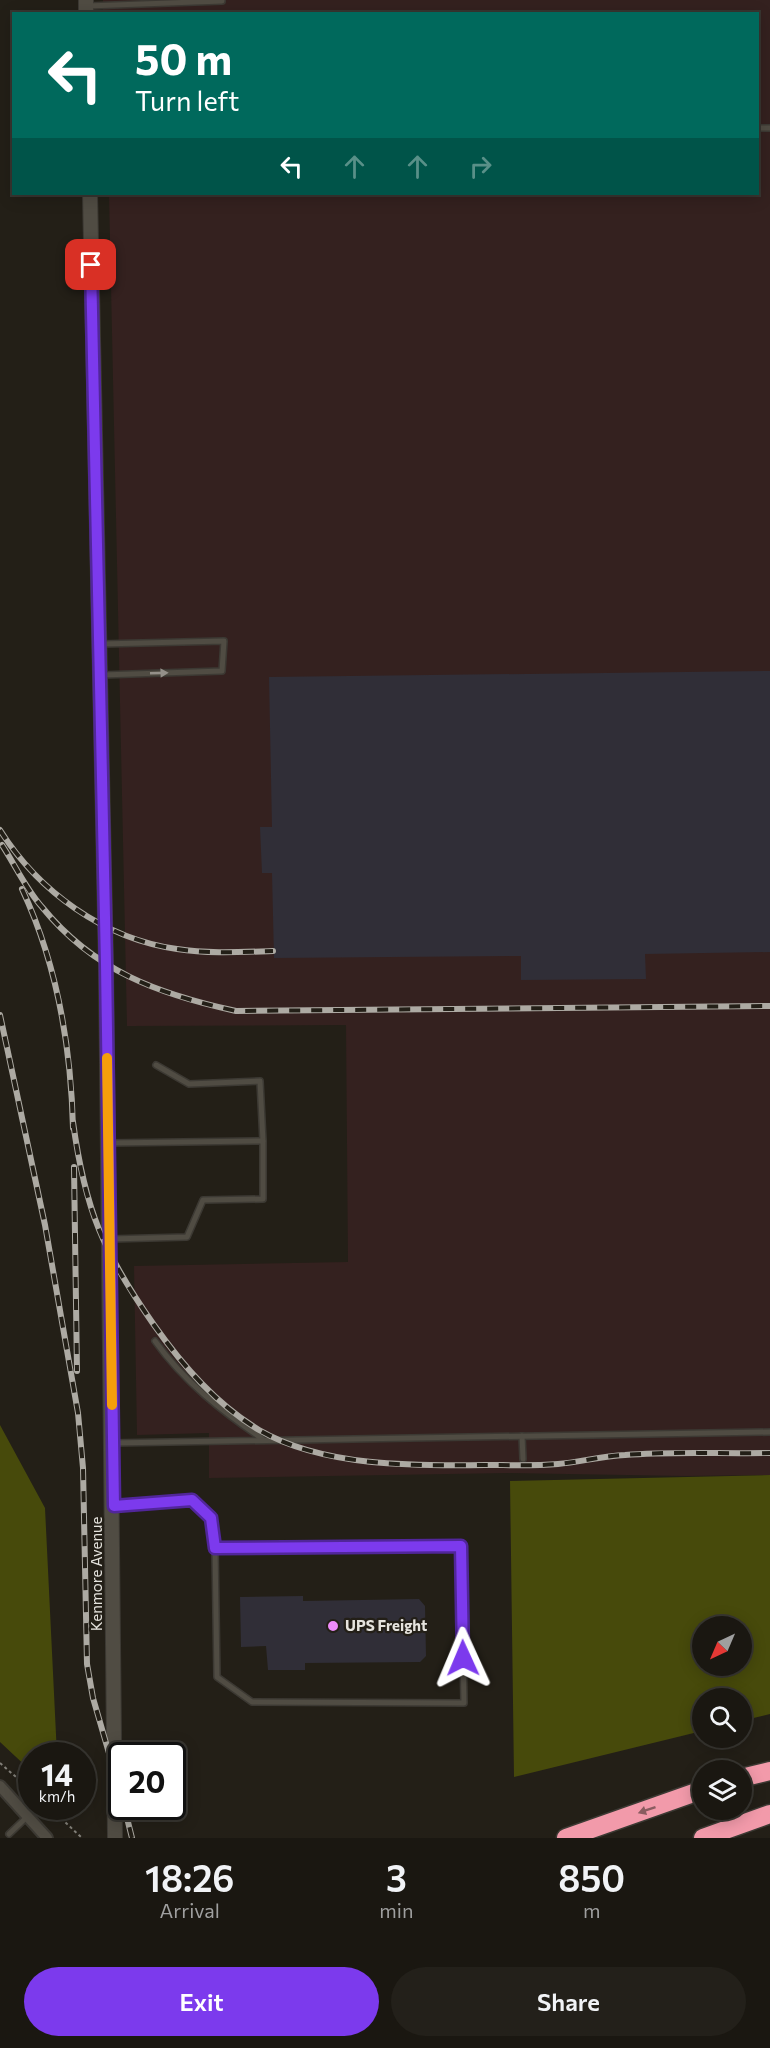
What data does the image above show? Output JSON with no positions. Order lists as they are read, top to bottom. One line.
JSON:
{"streets":{"street":["Kenmore Avenue"]},"places":["UPS Freight"],"north":"bottom left","page":{"turn":["50 m","Turn left"],"speed":"14 km/h","limit":"20","eta":["18:26","Arrival","3","min","850","m"],"buttons":["Exit","Share"]}}
